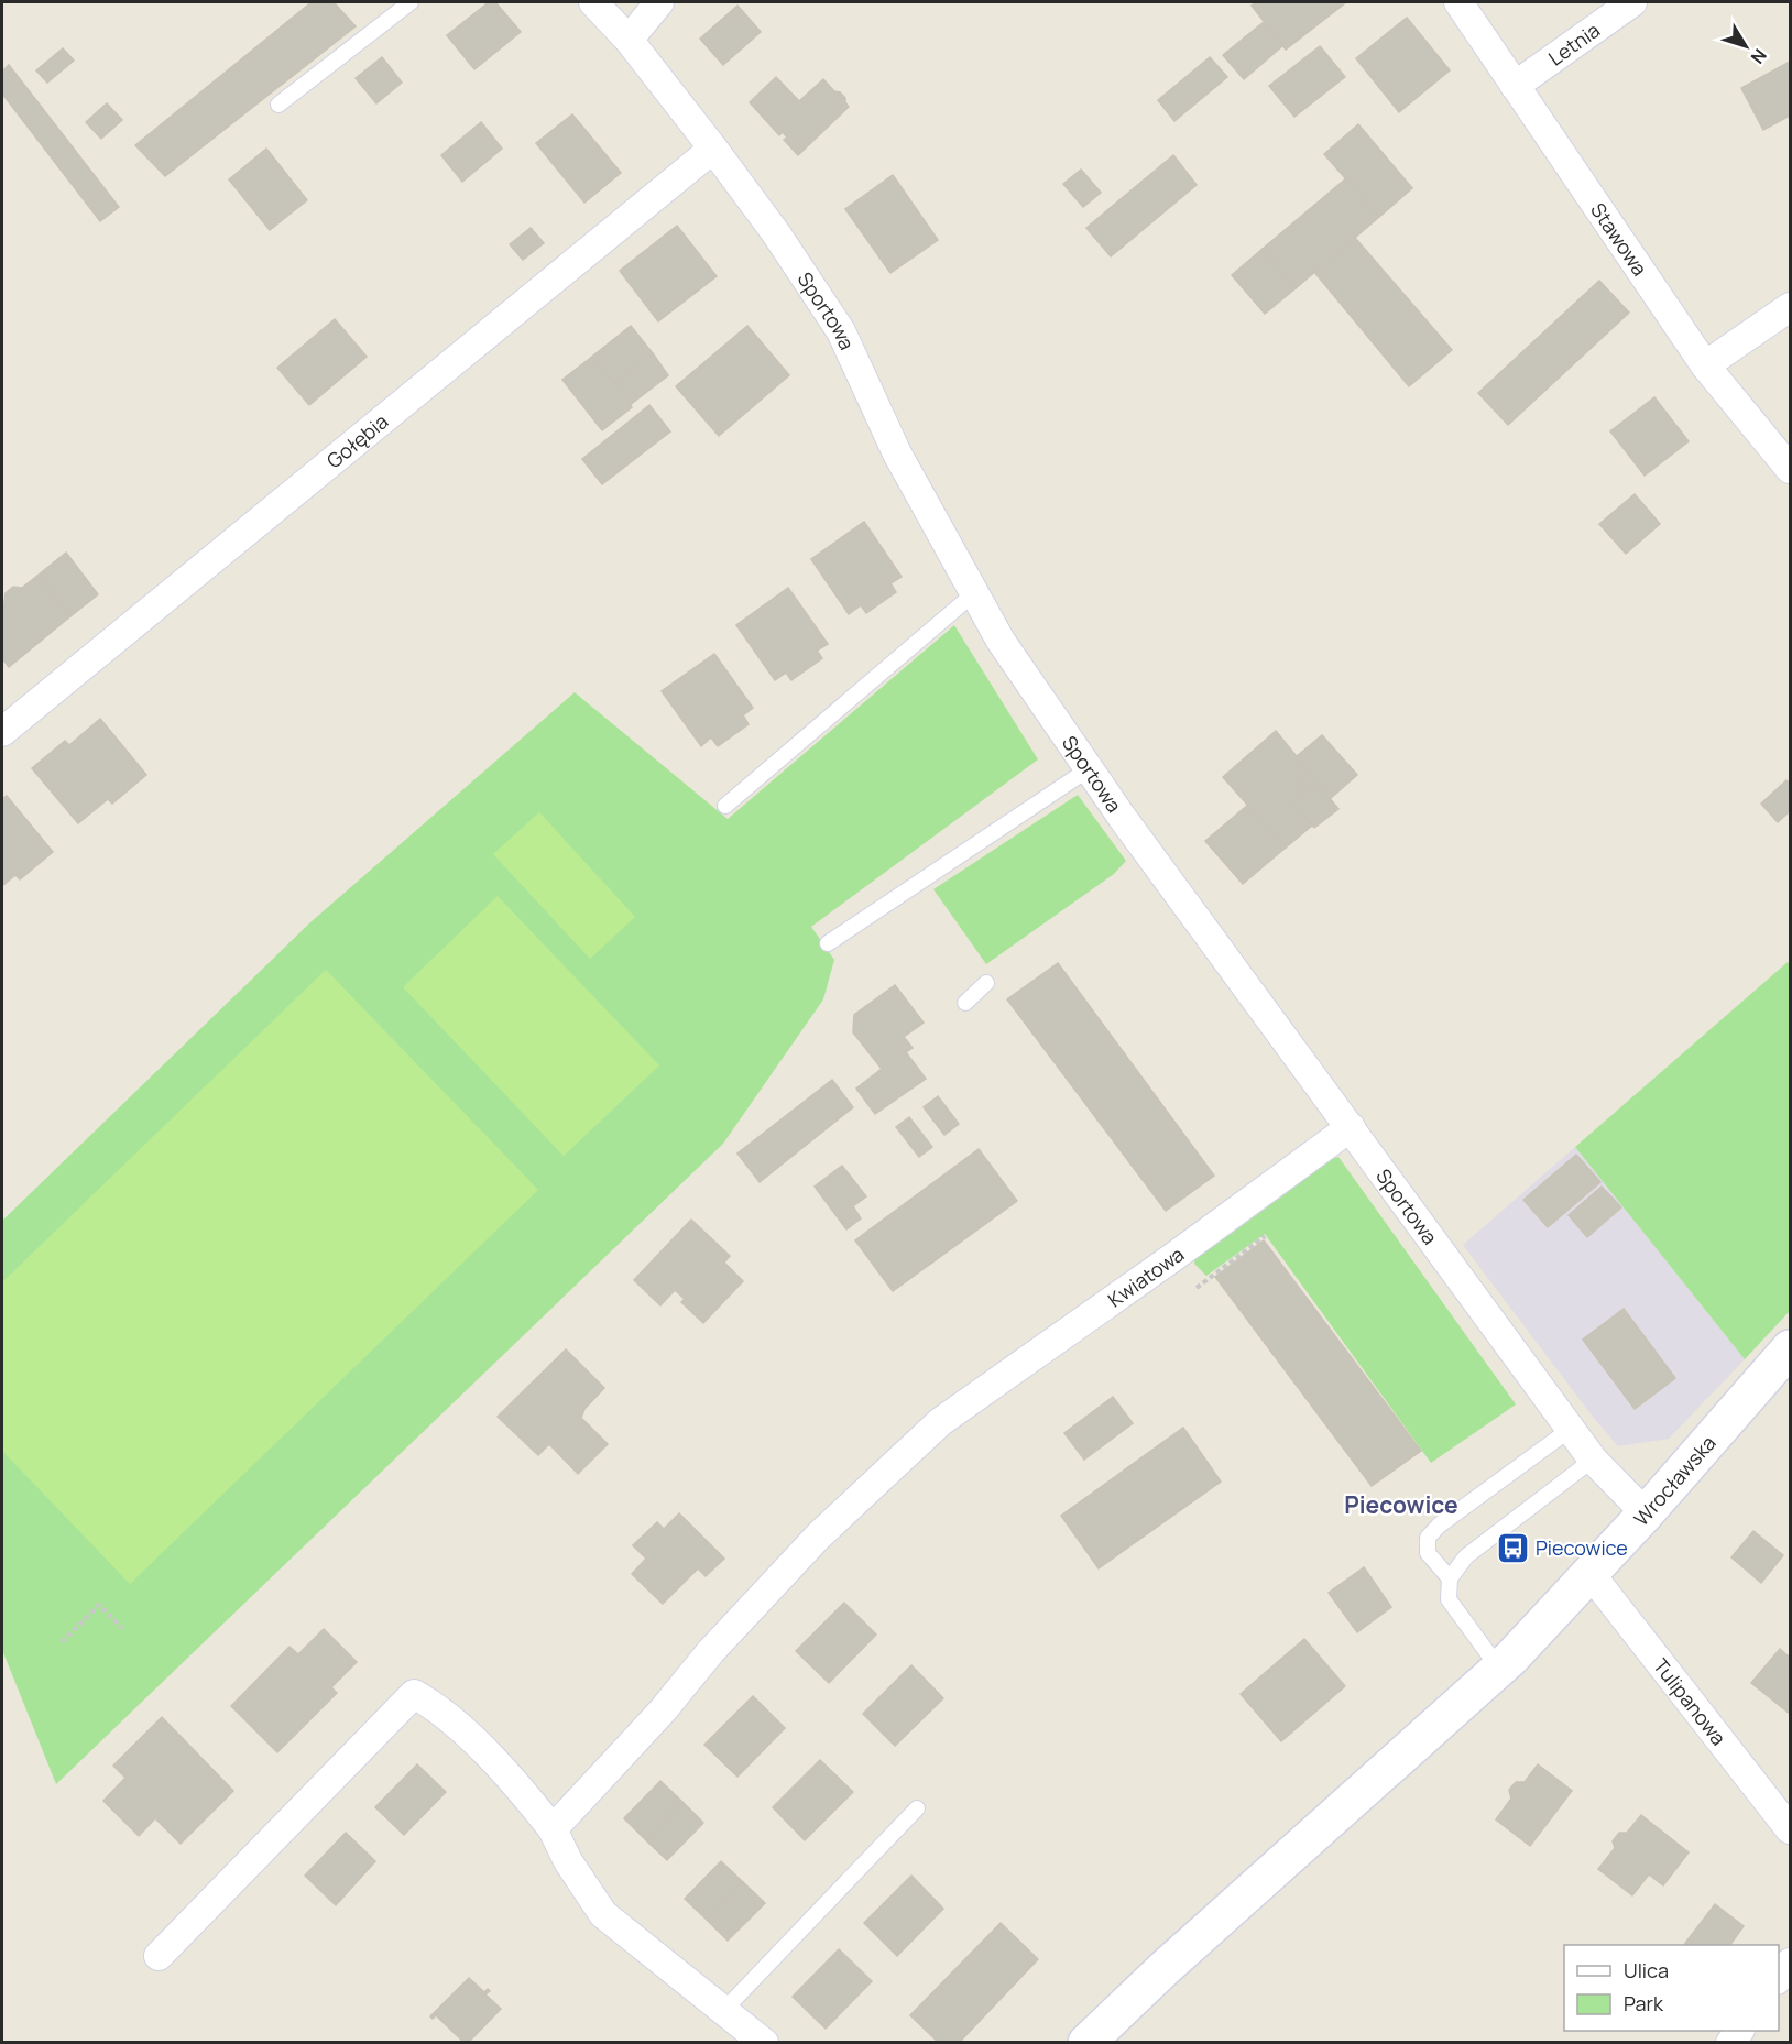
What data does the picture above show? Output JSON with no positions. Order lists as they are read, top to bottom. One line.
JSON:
{"streets":{"street":["Letnia","Stawowa","Sportowa","Gołębia","Kwiatowa","Wrocławska","Tulipanowa"]},"crossings":[["Letnia","Stawowa"],["Sportowa","Gołębia"],["Sportowa","Kwiatowa"],["Sportowa","Wrocławska"],["Wrocławska","Tulipanowa"]],"districts":["Piecowice"],"places":{"bus stop":["Piecowice"]},"legend":["Ulica","Park"],"north":"bottom right"}
